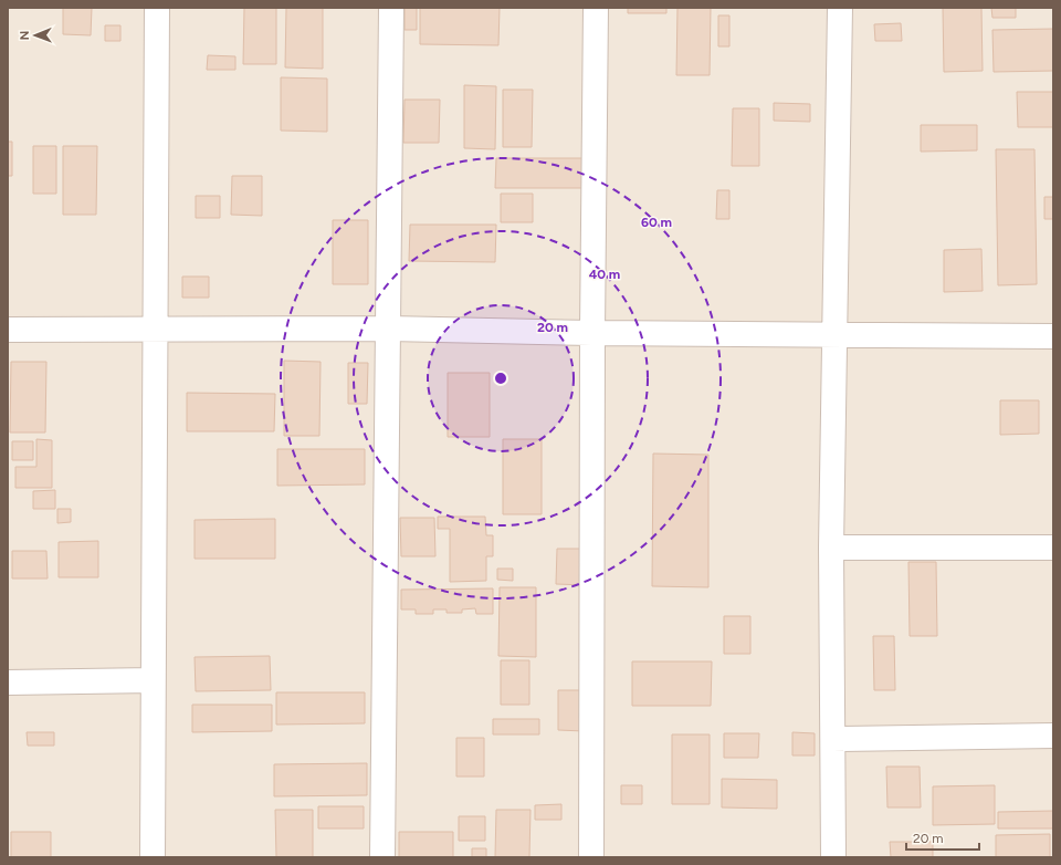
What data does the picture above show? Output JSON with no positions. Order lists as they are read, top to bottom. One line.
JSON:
{"scale_bar":"20 m","north":"left","rings":["60 m","40 m","20 m"]}
